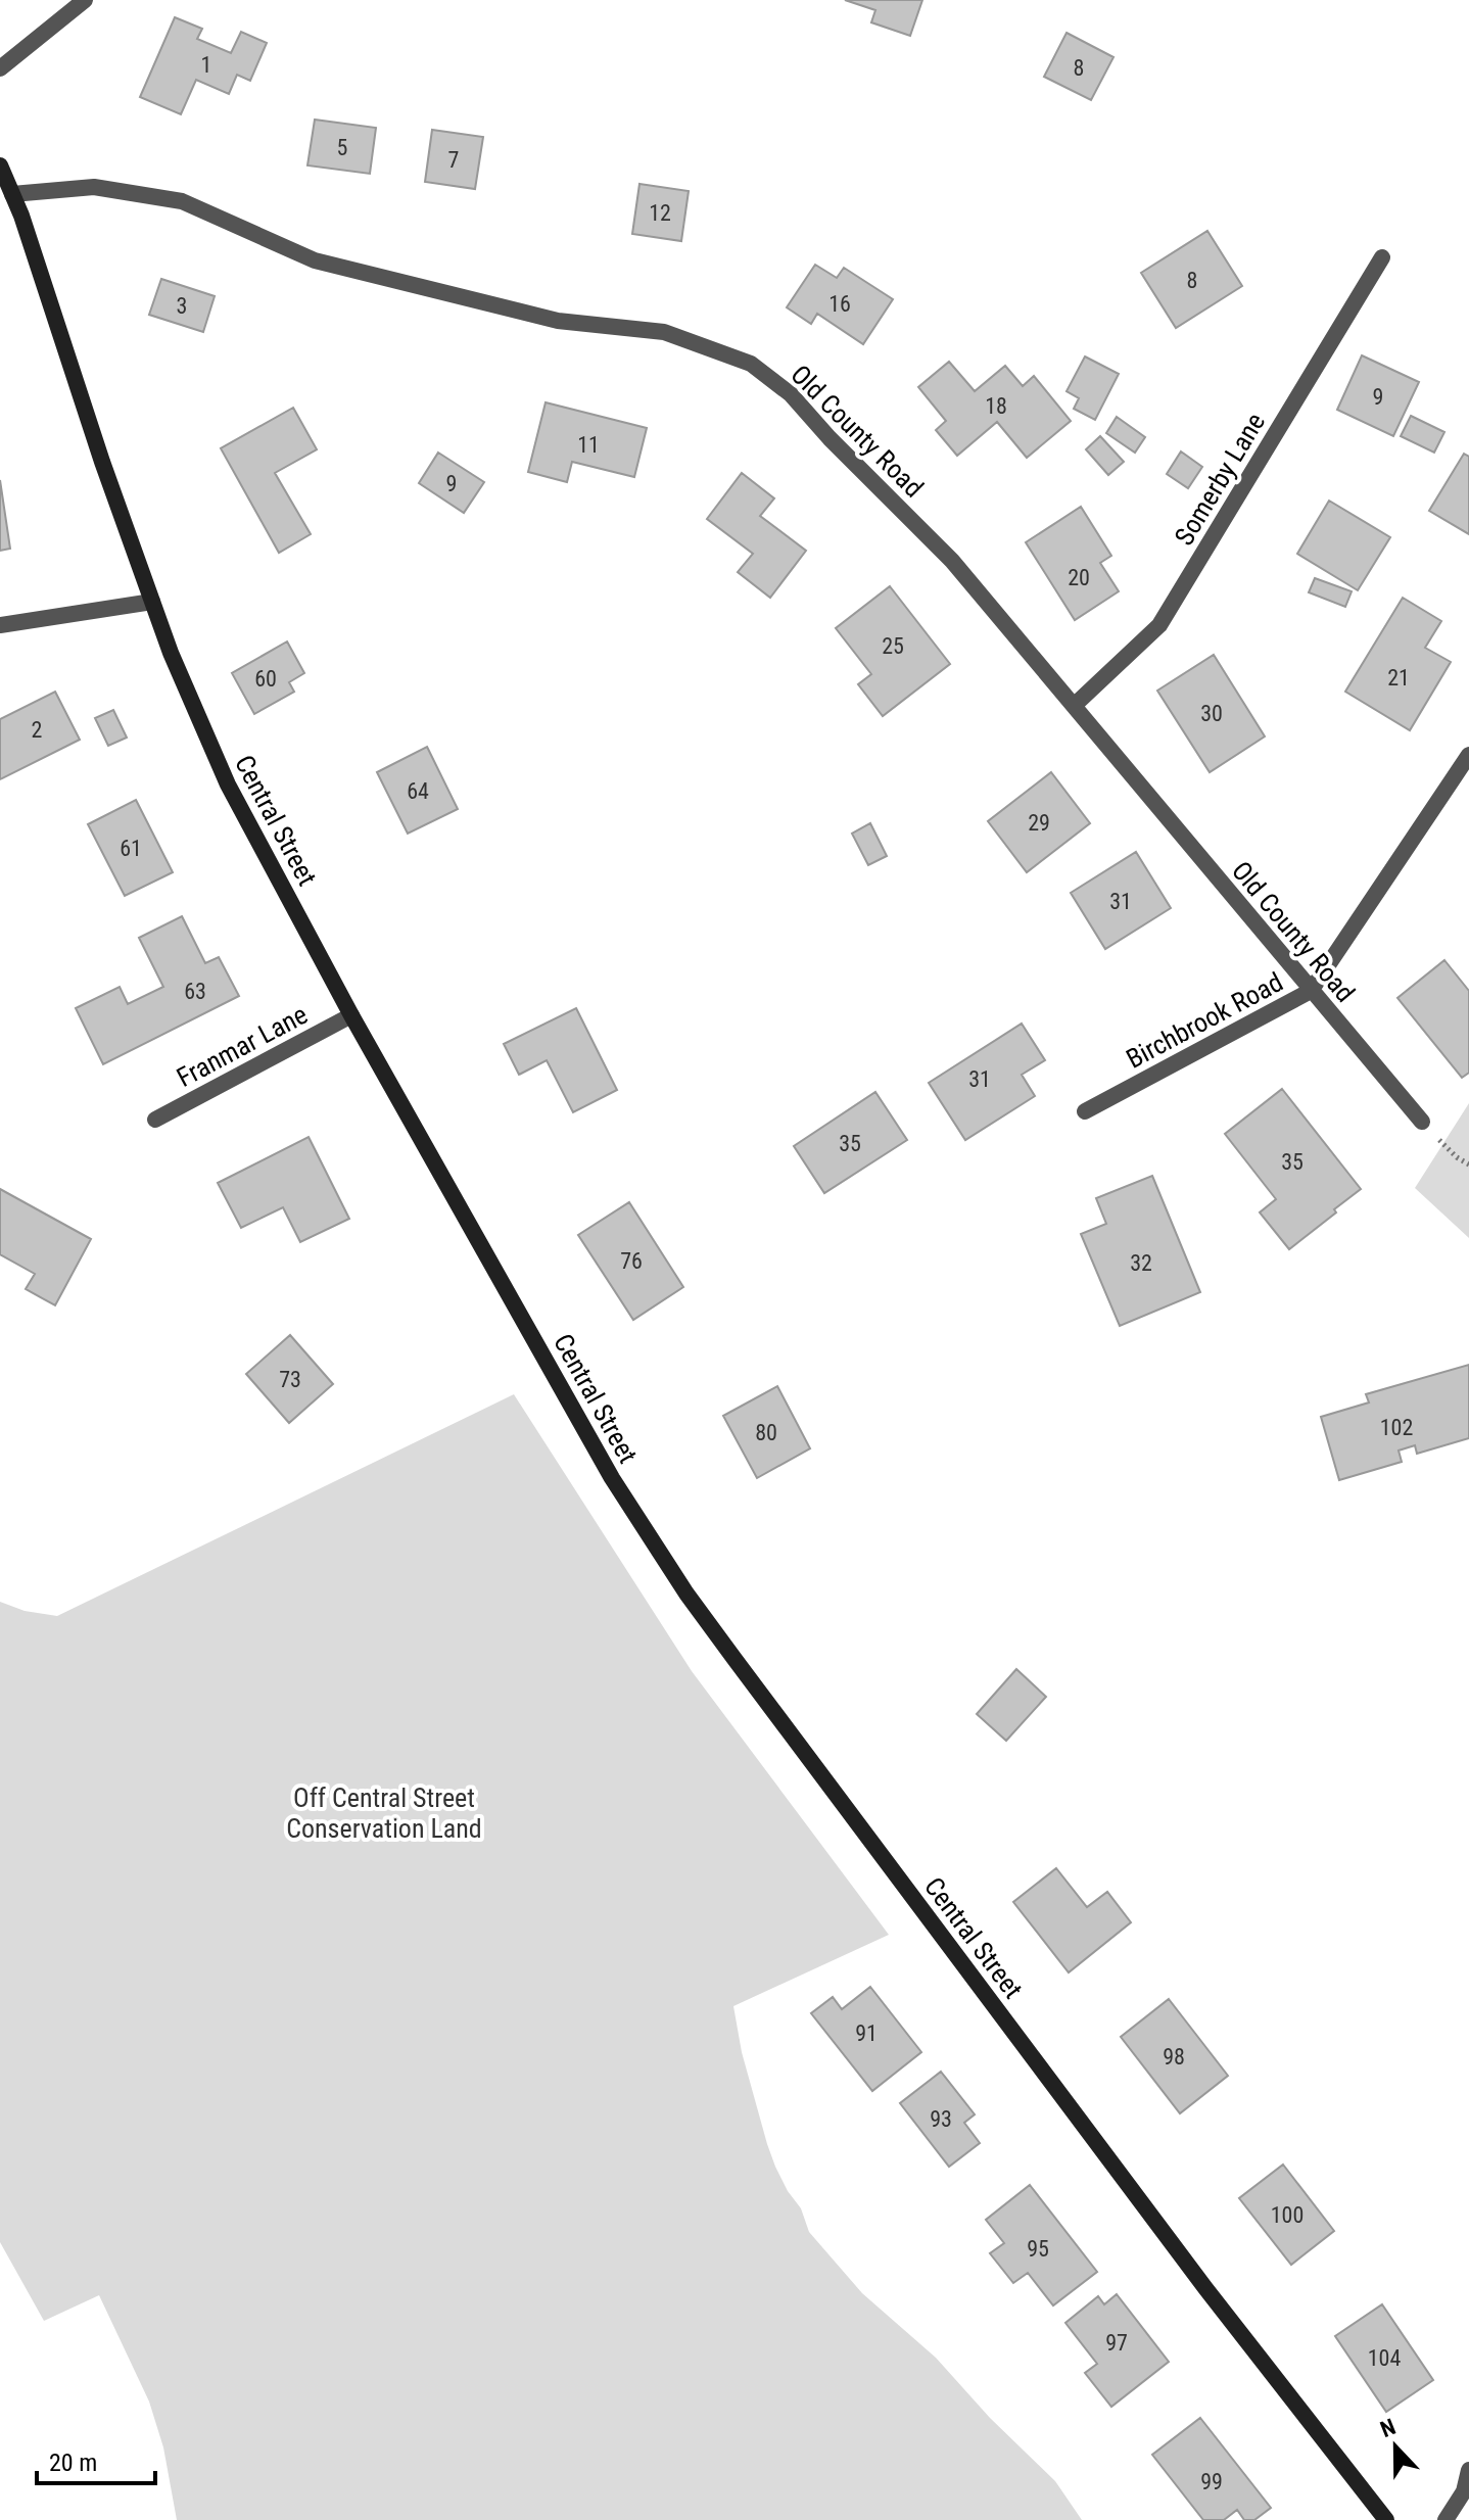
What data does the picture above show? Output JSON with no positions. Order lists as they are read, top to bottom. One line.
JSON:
{"streets":{"street":["Old County Road","Somerby Lane","Central Street","Birchbrook Road","Franmar Lane"]},"crossings":[["Old County Road","Somerby Lane"],["Old County Road","Central Street"],["Old County Road","Birchbrook Road"],["Central Street","Franmar Lane"]],"parks":["Off Central Street Conservation Land"],"house_numbers":["1","8","5","7","12","8","16","3","9","18","11","9","20","25","21","60","30","2","64","29","61","31","63","31","35","35","76","32","73","102","80","91","98","93","100","95","97","104","99"],"scale_bar":"20 m","north":"top"}
